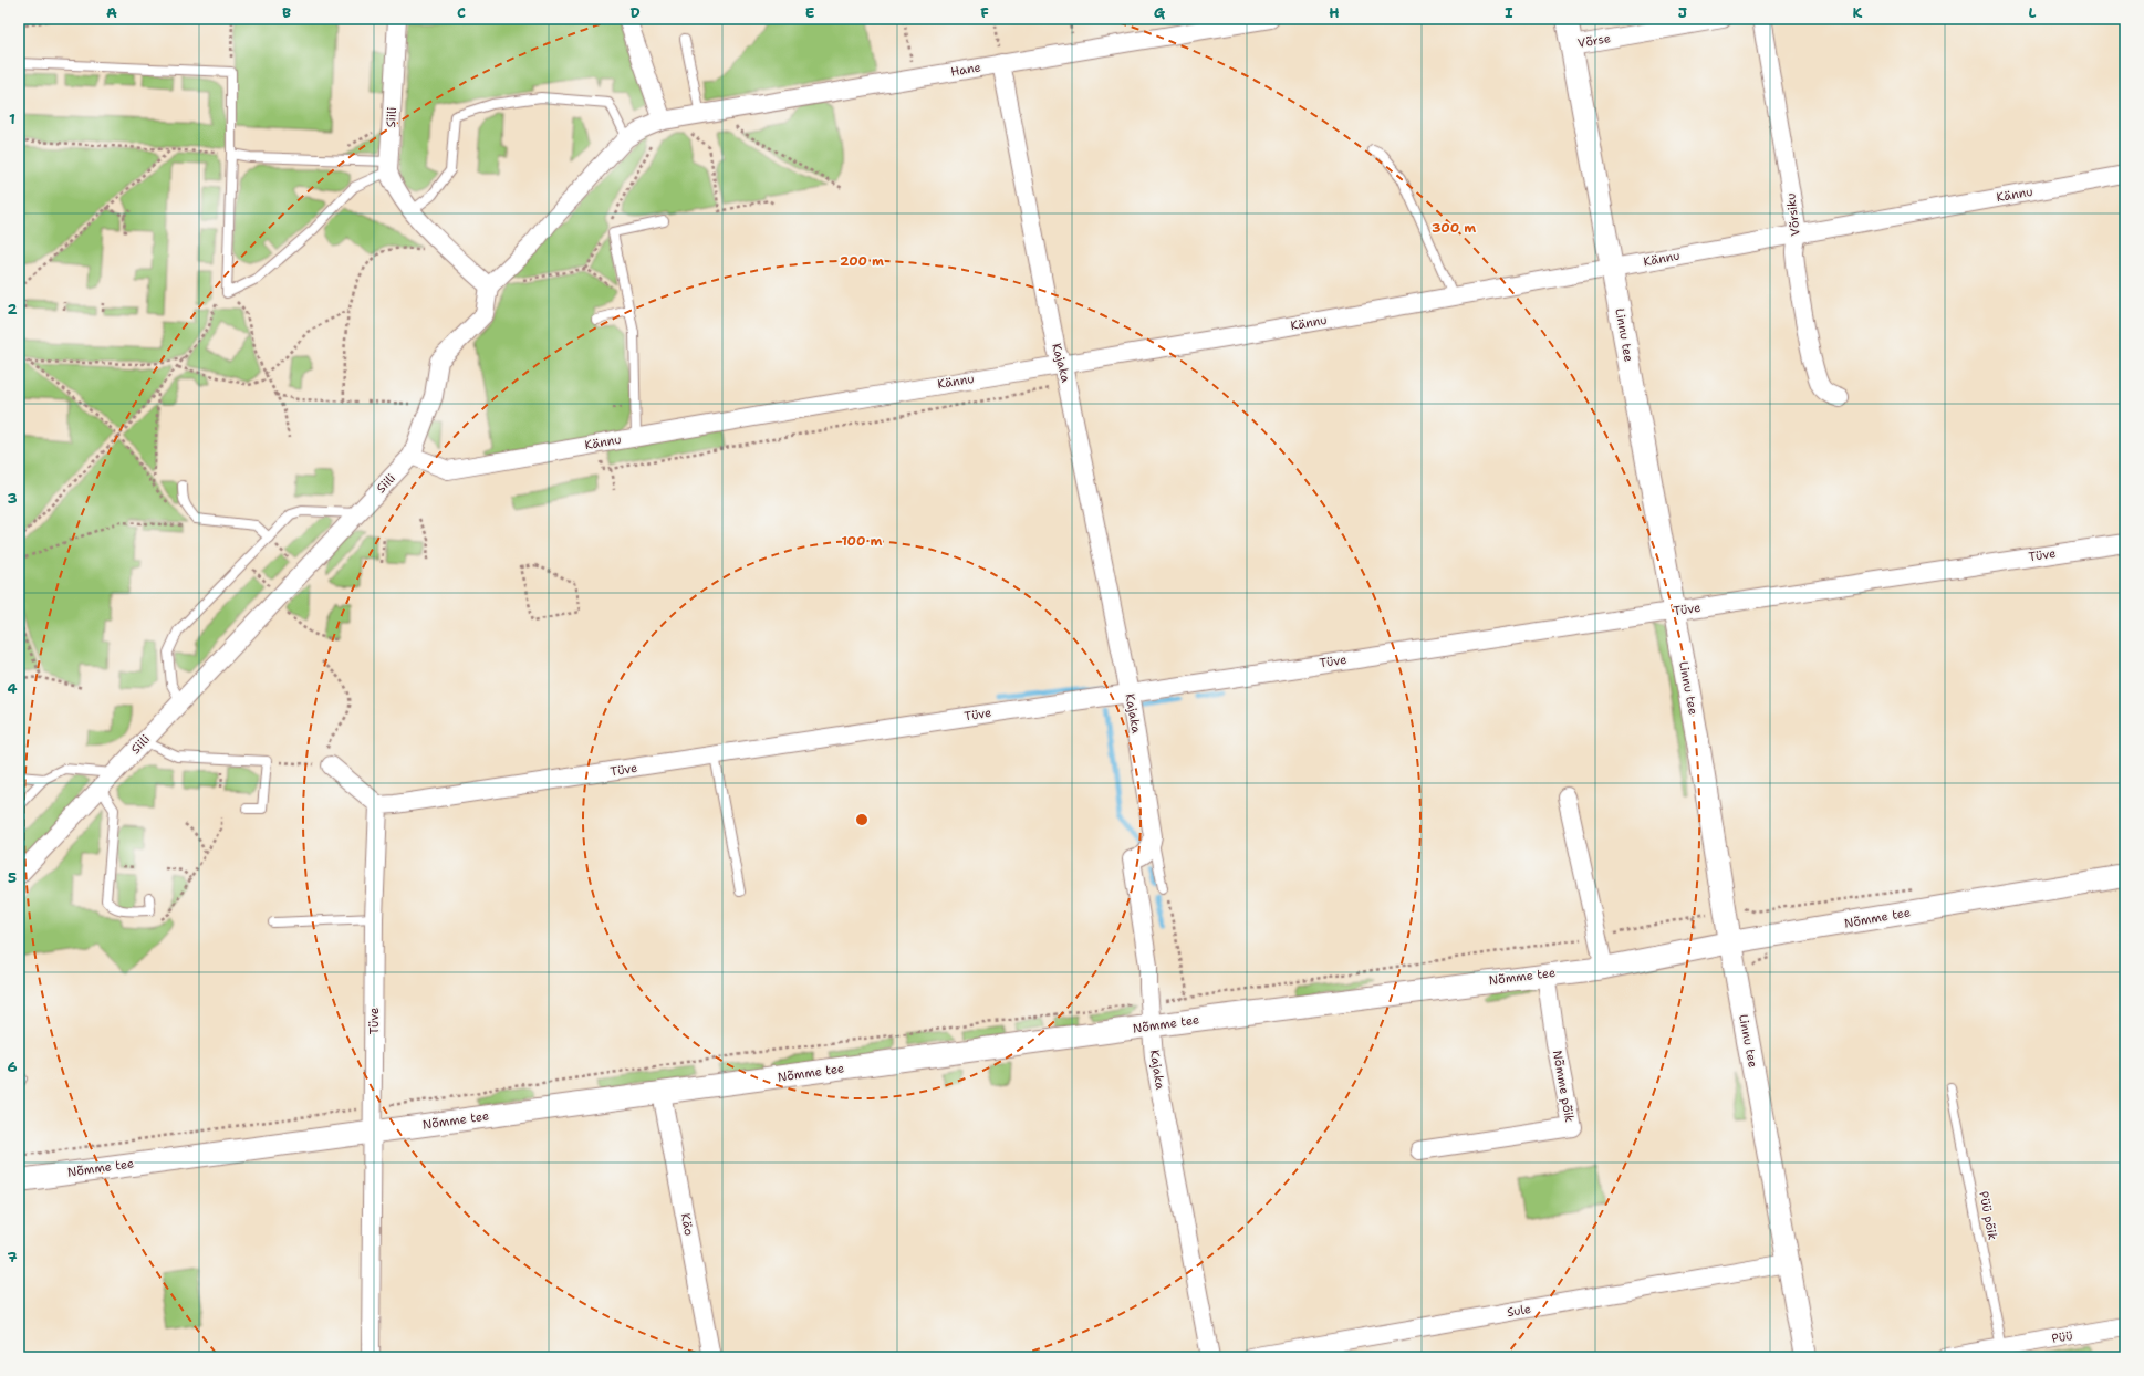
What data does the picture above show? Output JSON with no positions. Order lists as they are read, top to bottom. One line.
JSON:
{"streets":{"street":["Võrse","Hane","Siili","Kännu","Võrsiku","Linnu tee","Kajaka","Tüve","Nõmme tee","Nõmme põik","Käo","Sule","Püü"],"lane":["Püü põik"]},"crossings":[["Võrse","Linnu tee"],["Hane","Siili"],["Hane","Kajaka"],["Siili","Kännu"],["Kännu","Võrsiku"],["Kännu","Linnu tee"],["Kännu","Kajaka"],["Linnu tee","Tüve"],["Linnu tee","Nõmme tee"],["Linnu tee","Sule"],["Kajaka","Tüve"],["Kajaka","Nõmme tee"],["Tüve","Nõmme tee"],["Nõmme tee","Nõmme põik"],["Nõmme tee","Käo"],["Püü põik","Püü"]],"grid":{"columns":["A","B","C","D","E","F","G","H","I","J","K","L"],"rows":["1","2","3","4","5","6","7"]},"rings":["300 m","200 m","100 m"]}
